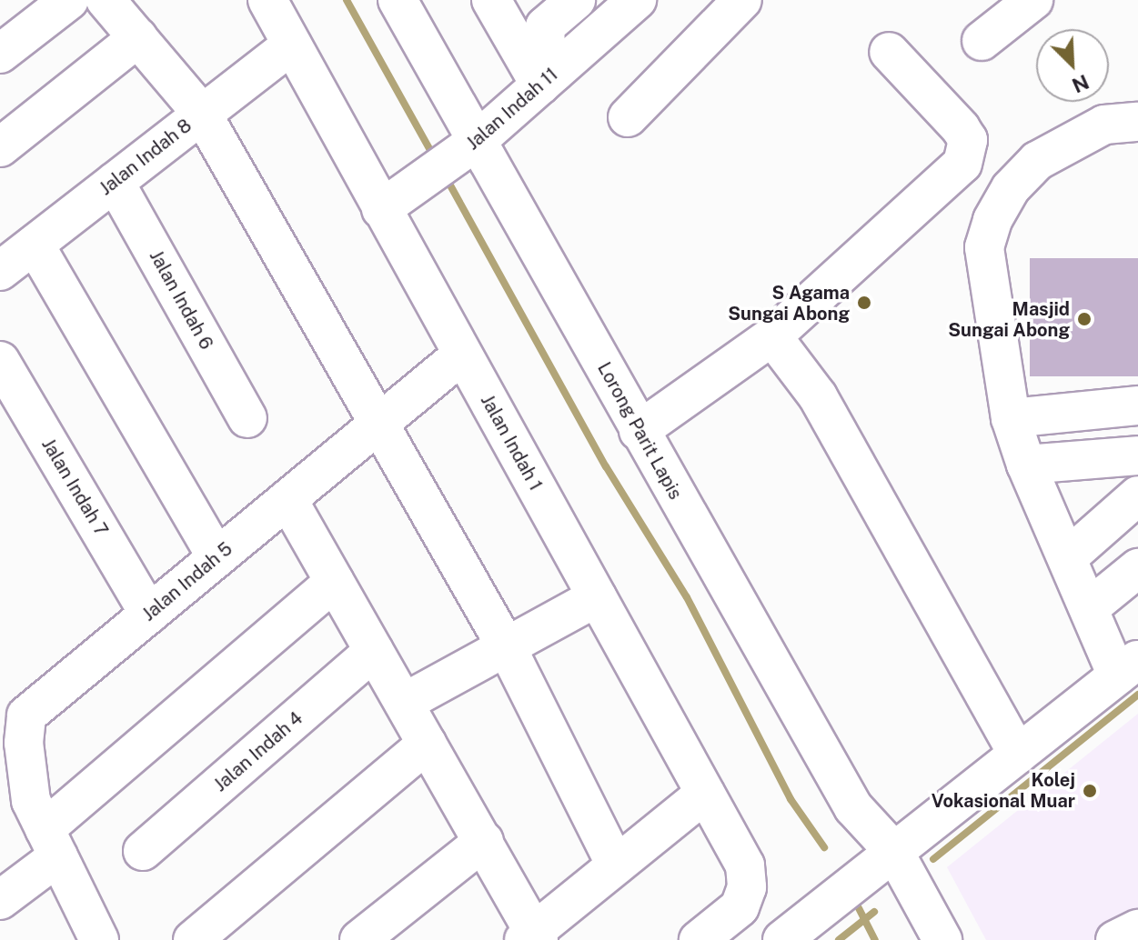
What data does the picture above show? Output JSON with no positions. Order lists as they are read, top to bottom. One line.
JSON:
{"streets":{"street":["Jalan Indah 11","Jalan Indah 8","Jalan Indah 6","Lorong Parit Lapis","Jalan Indah 1","Jalan Indah 7","Jalan Indah 5","Jalan Indah 4"]},"crossings":[["Jalan Indah 11","Lorong Parit Lapis"],["Jalan Indah 11","Jalan Indah 1"],["Jalan Indah 8","Jalan Indah 6"],["Jalan Indah 8","Jalan Indah 1"],["Jalan Indah 1","Jalan Indah 5"],["Jalan Indah 7","Jalan Indah 5"]],"places":["S Agama Sungai Abong","Masjid Sungai Abong","Kolej Vokasional Muar"],"north":"bottom right"}
